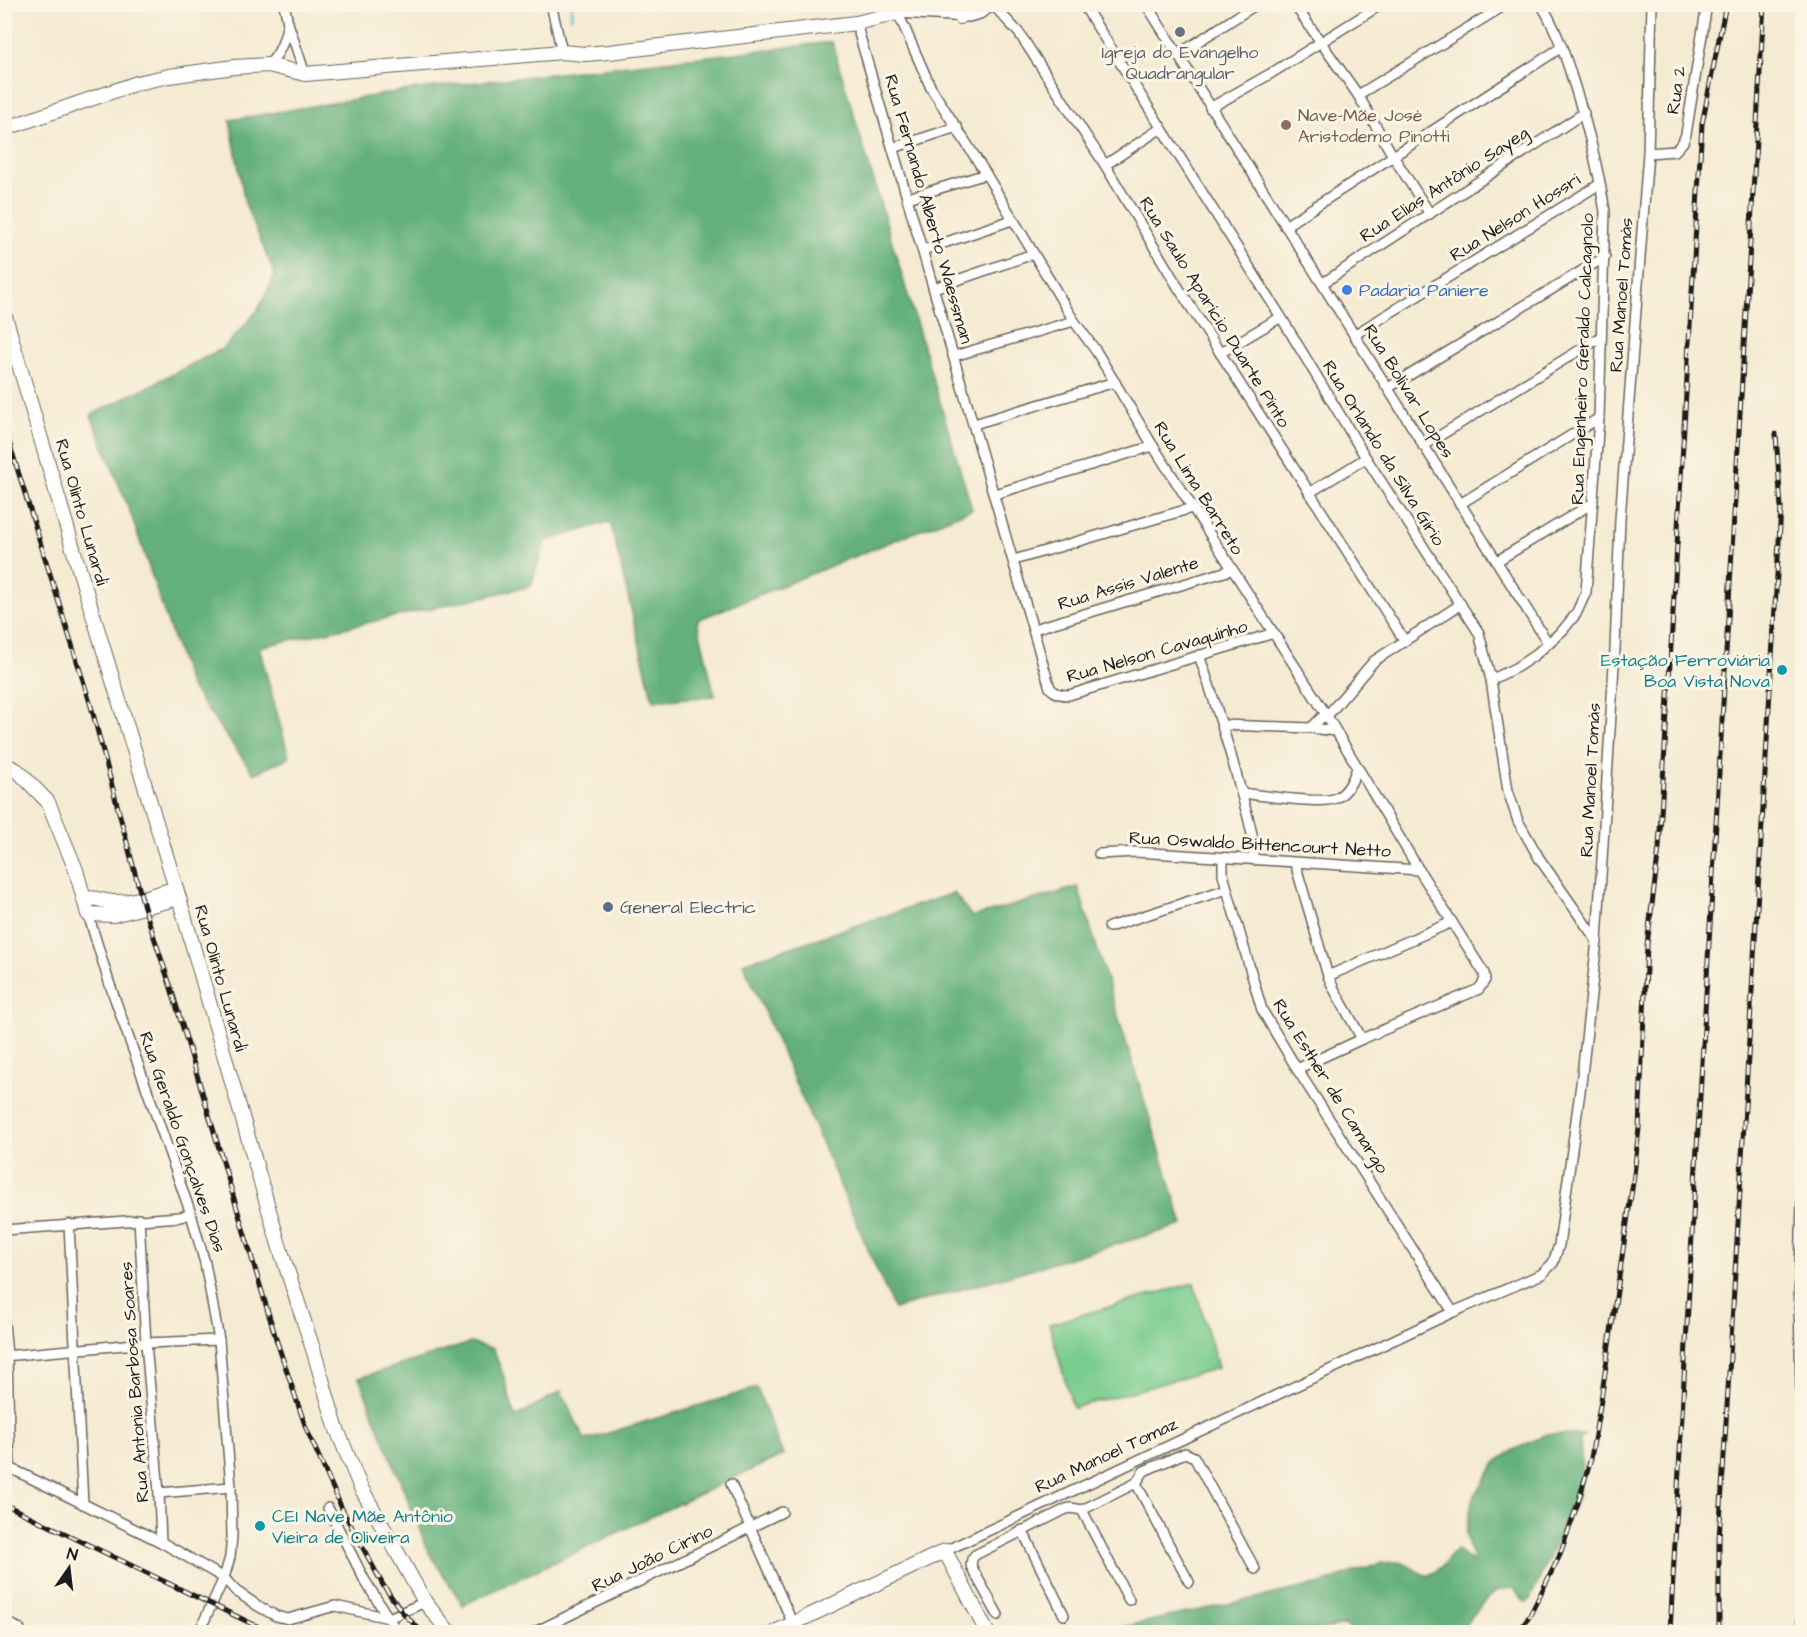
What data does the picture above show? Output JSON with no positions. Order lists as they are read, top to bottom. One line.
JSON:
{"streets":{"street":["Rua 2","Rua Elias Antônio Sayeg","Rua Fernando Alberto Waessman","Rua Nelson Hossri","Rua Manoel Tomás","Rua Saulo Aparício Duarte Pinto","Rua Engenheiro Geraldo Calcagnolo","Rua Bolívar Lopes","Rua Orlando da Silva Gírio","Rua Lima Barreto","Rua Olinto Lunardi","Rua Assis Valente","Rua Nelson Cavaquinho","Rua Oswaldo Bittencourt Netto","Rua Esther de Camargo","Rua Geraldo Gonçalves Dias","Rua Antonia Barbosa Soares","Rua Manoel Tomaz","Rua João Cirino"]},"crossings":[["Rua 2","Rua Manoel Tomás"],["Rua Elias Antônio Sayeg","Rua Engenheiro Geraldo Calcagnolo"],["Rua Elias Antônio Sayeg","Rua Bolívar Lopes"],["Rua Fernando Alberto Waessman","Rua Assis Valente"],["Rua Fernando Alberto Waessman","Rua Nelson Cavaquinho"],["Rua Nelson Hossri","Rua Engenheiro Geraldo Calcagnolo"],["Rua Nelson Hossri","Rua Bolívar Lopes"],["Rua Manoel Tomás","Rua Orlando da Silva Gírio"],["Rua Manoel Tomás","Rua Esther de Camargo"],["Rua Manoel Tomás","Rua Manoel Tomaz"],["Rua Engenheiro Geraldo Calcagnolo","Rua Bolívar Lopes"],["Rua Engenheiro Geraldo Calcagnolo","Rua Orlando da Silva Gírio"],["Rua Lima Barreto","Rua Assis Valente"],["Rua Lima Barreto","Rua Nelson Cavaquinho"],["Rua Lima Barreto","Rua Oswaldo Bittencourt Netto"],["Rua Oswaldo Bittencourt Netto","Rua Esther de Camargo"],["Rua Esther de Camargo","Rua Manoel Tomaz"]],"places":["Igreja do Evangelho Quadrangular","Nave-Mãe José Aristodemo Pinotti","Padaria Paniere","Estação Ferroviária Boa Vista Nova","General Electric","CEI Nave Mãe Antônio Vieira de Oliveira"],"north":"top"}
